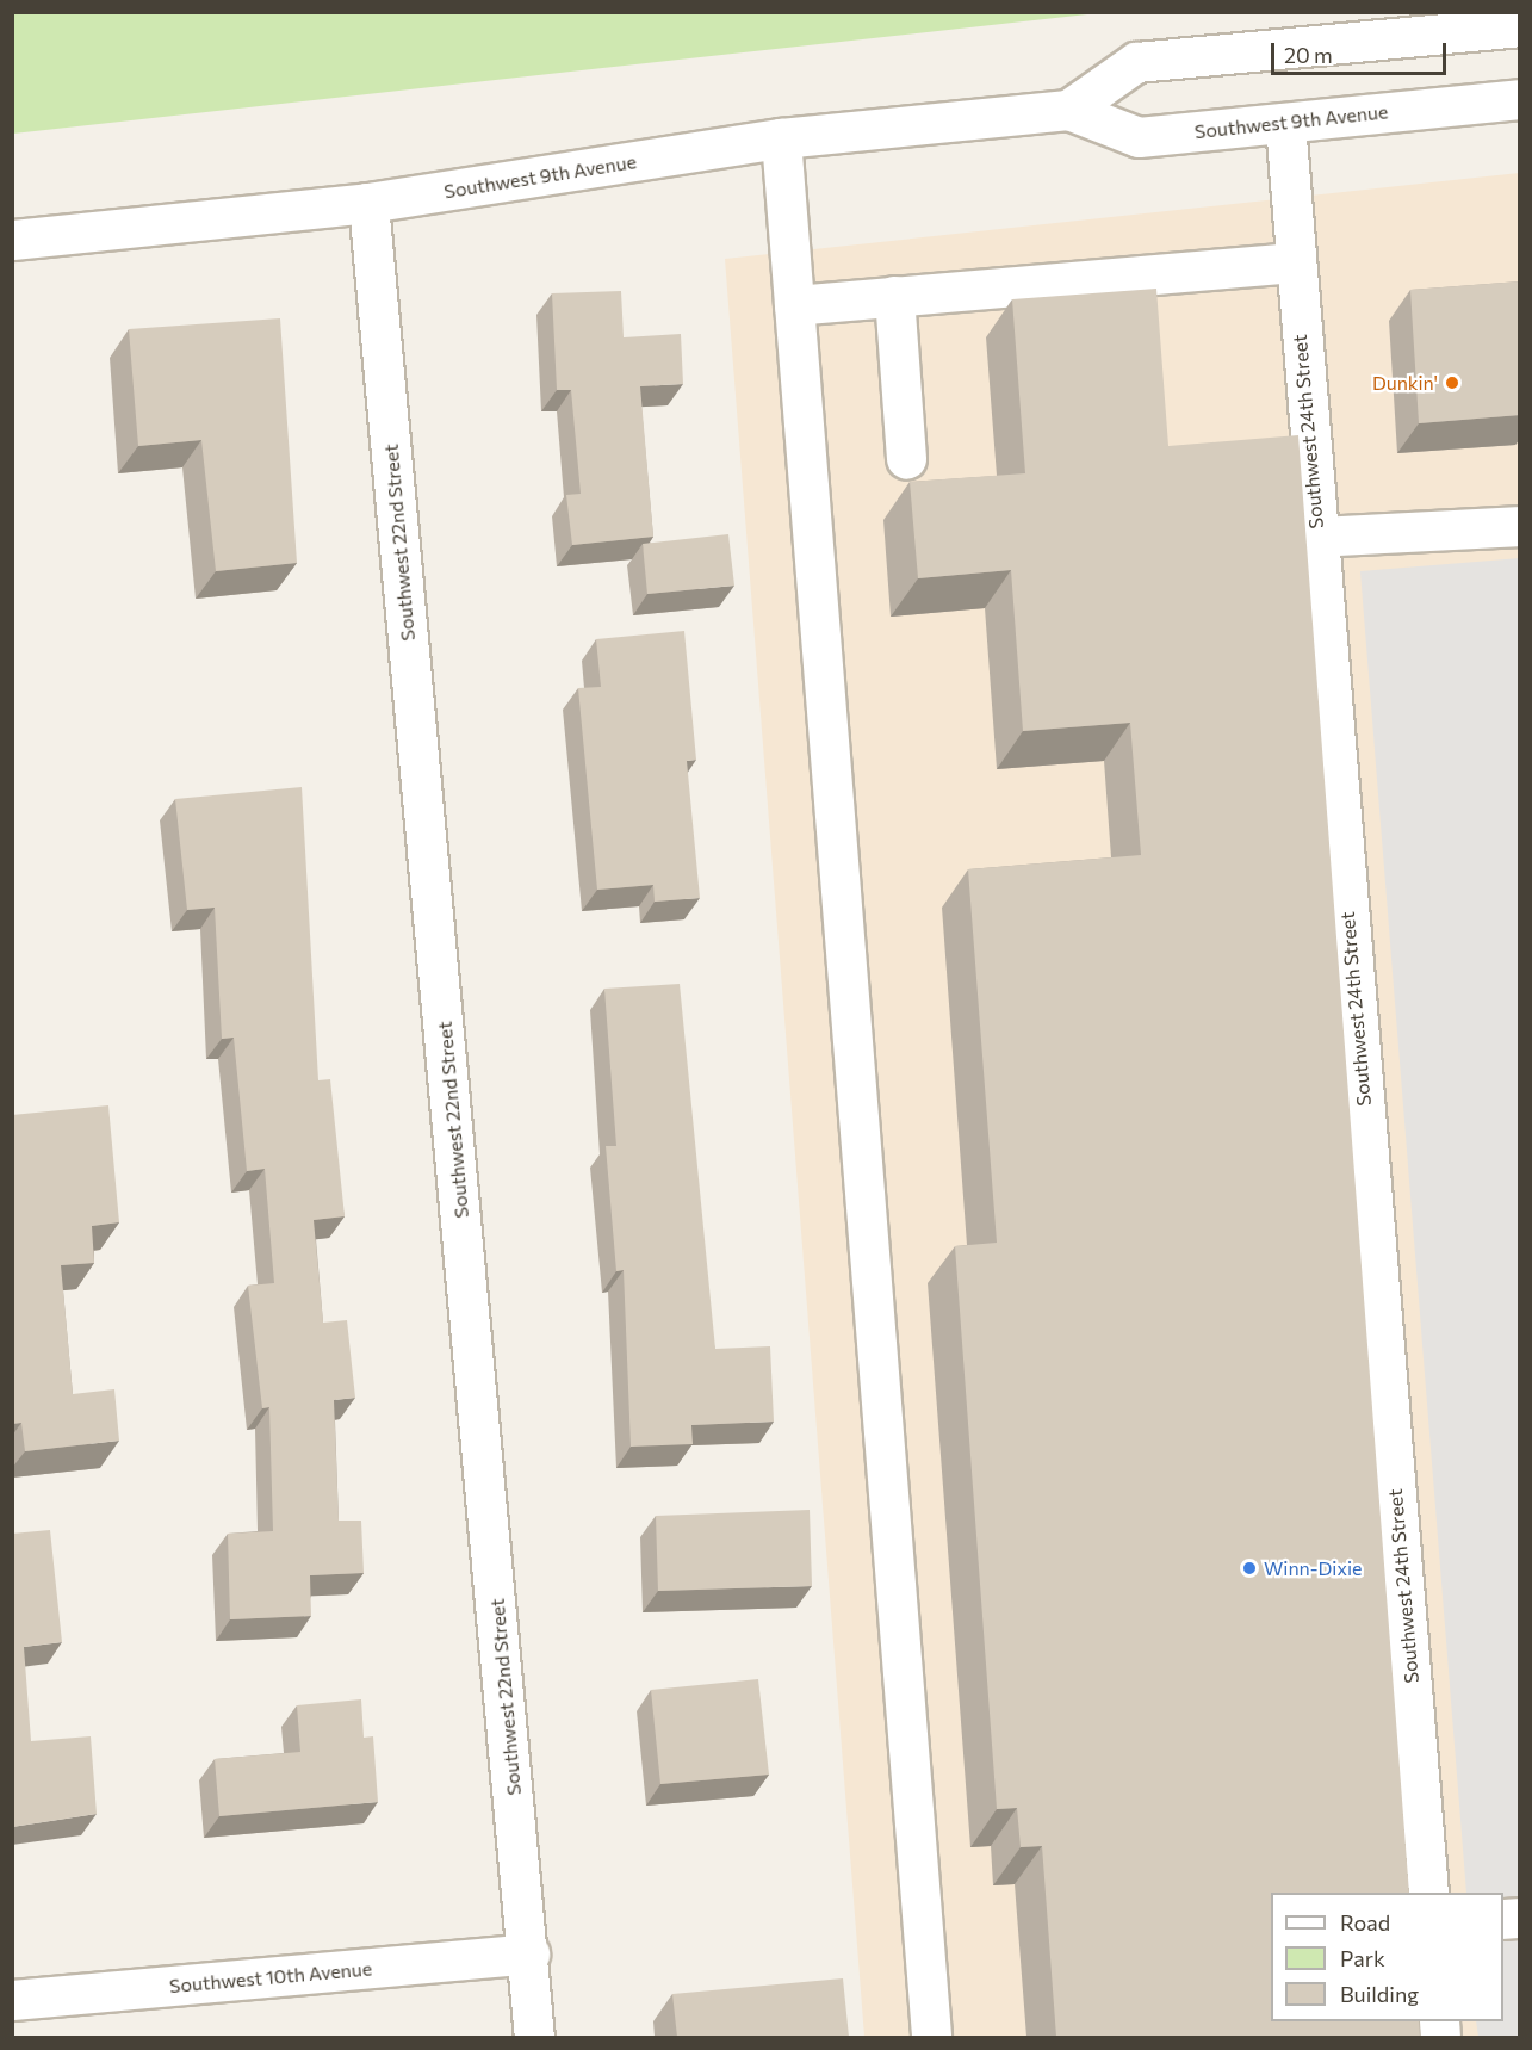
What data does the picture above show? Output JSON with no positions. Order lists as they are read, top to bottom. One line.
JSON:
{"streets":{"street":["Southwest 9th Avenue","Southwest 24th Street","Southwest 22nd Street","Southwest 10th Avenue"]},"crossings":[["Southwest 9th Avenue","Southwest 24th Street"],["Southwest 9th Avenue","Southwest 22nd Street"],["Southwest 22nd Street","Southwest 10th Avenue"]],"places":["Dunkin'","Winn-Dixie"],"legend":["Road","Park","Building"],"scale_bar":"20 m"}
